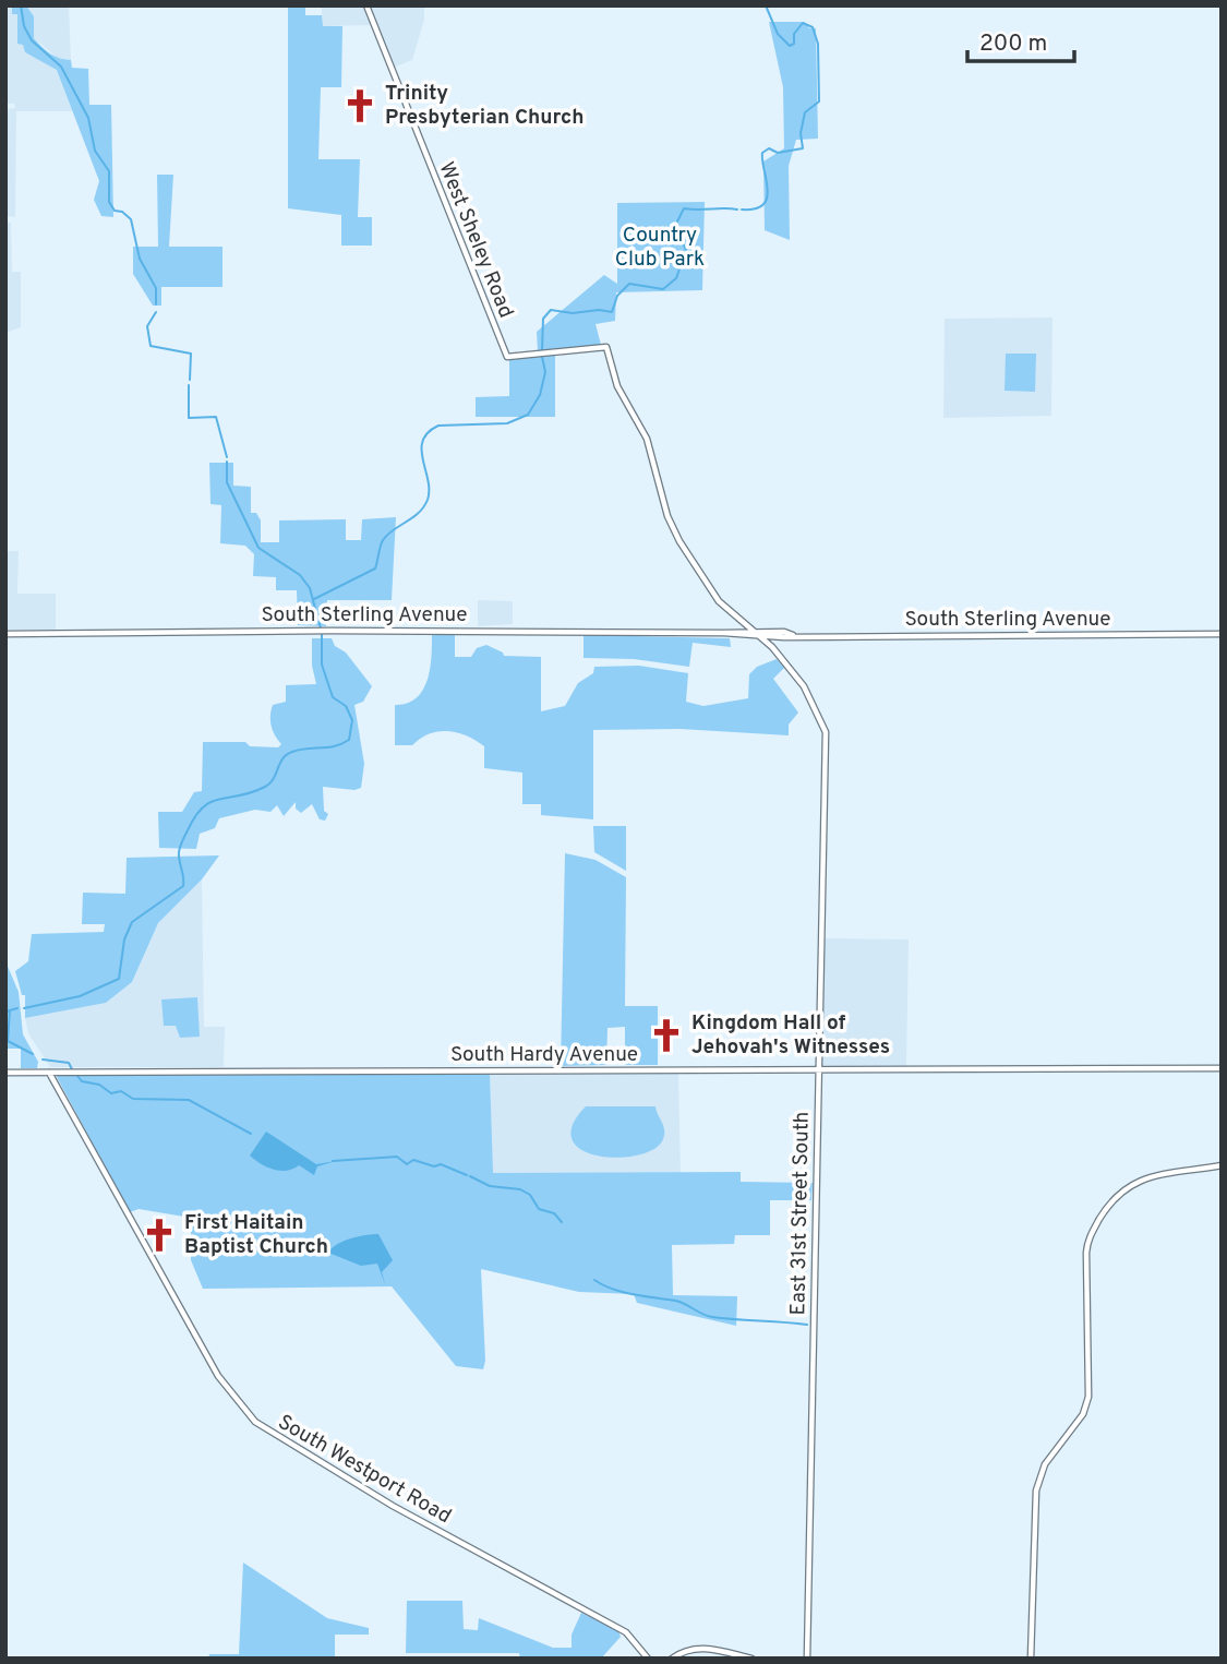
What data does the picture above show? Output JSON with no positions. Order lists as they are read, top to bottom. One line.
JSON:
{"streets":{"street":["West Sheley Road","South Sterling Avenue","South Hardy Avenue","East 31st Street South","South Westport Road"]},"crossings":[["South Hardy Avenue","East 31st Street South"],["South Hardy Avenue","South Westport Road"]],"parks":["Country Club Park"],"places":{"church":["Trinity Presbyterian Church","Kingdom Hall of Jehovah's Witnesses","First Haitain Baptist Church"]},"scale_bar":"200 m"}
